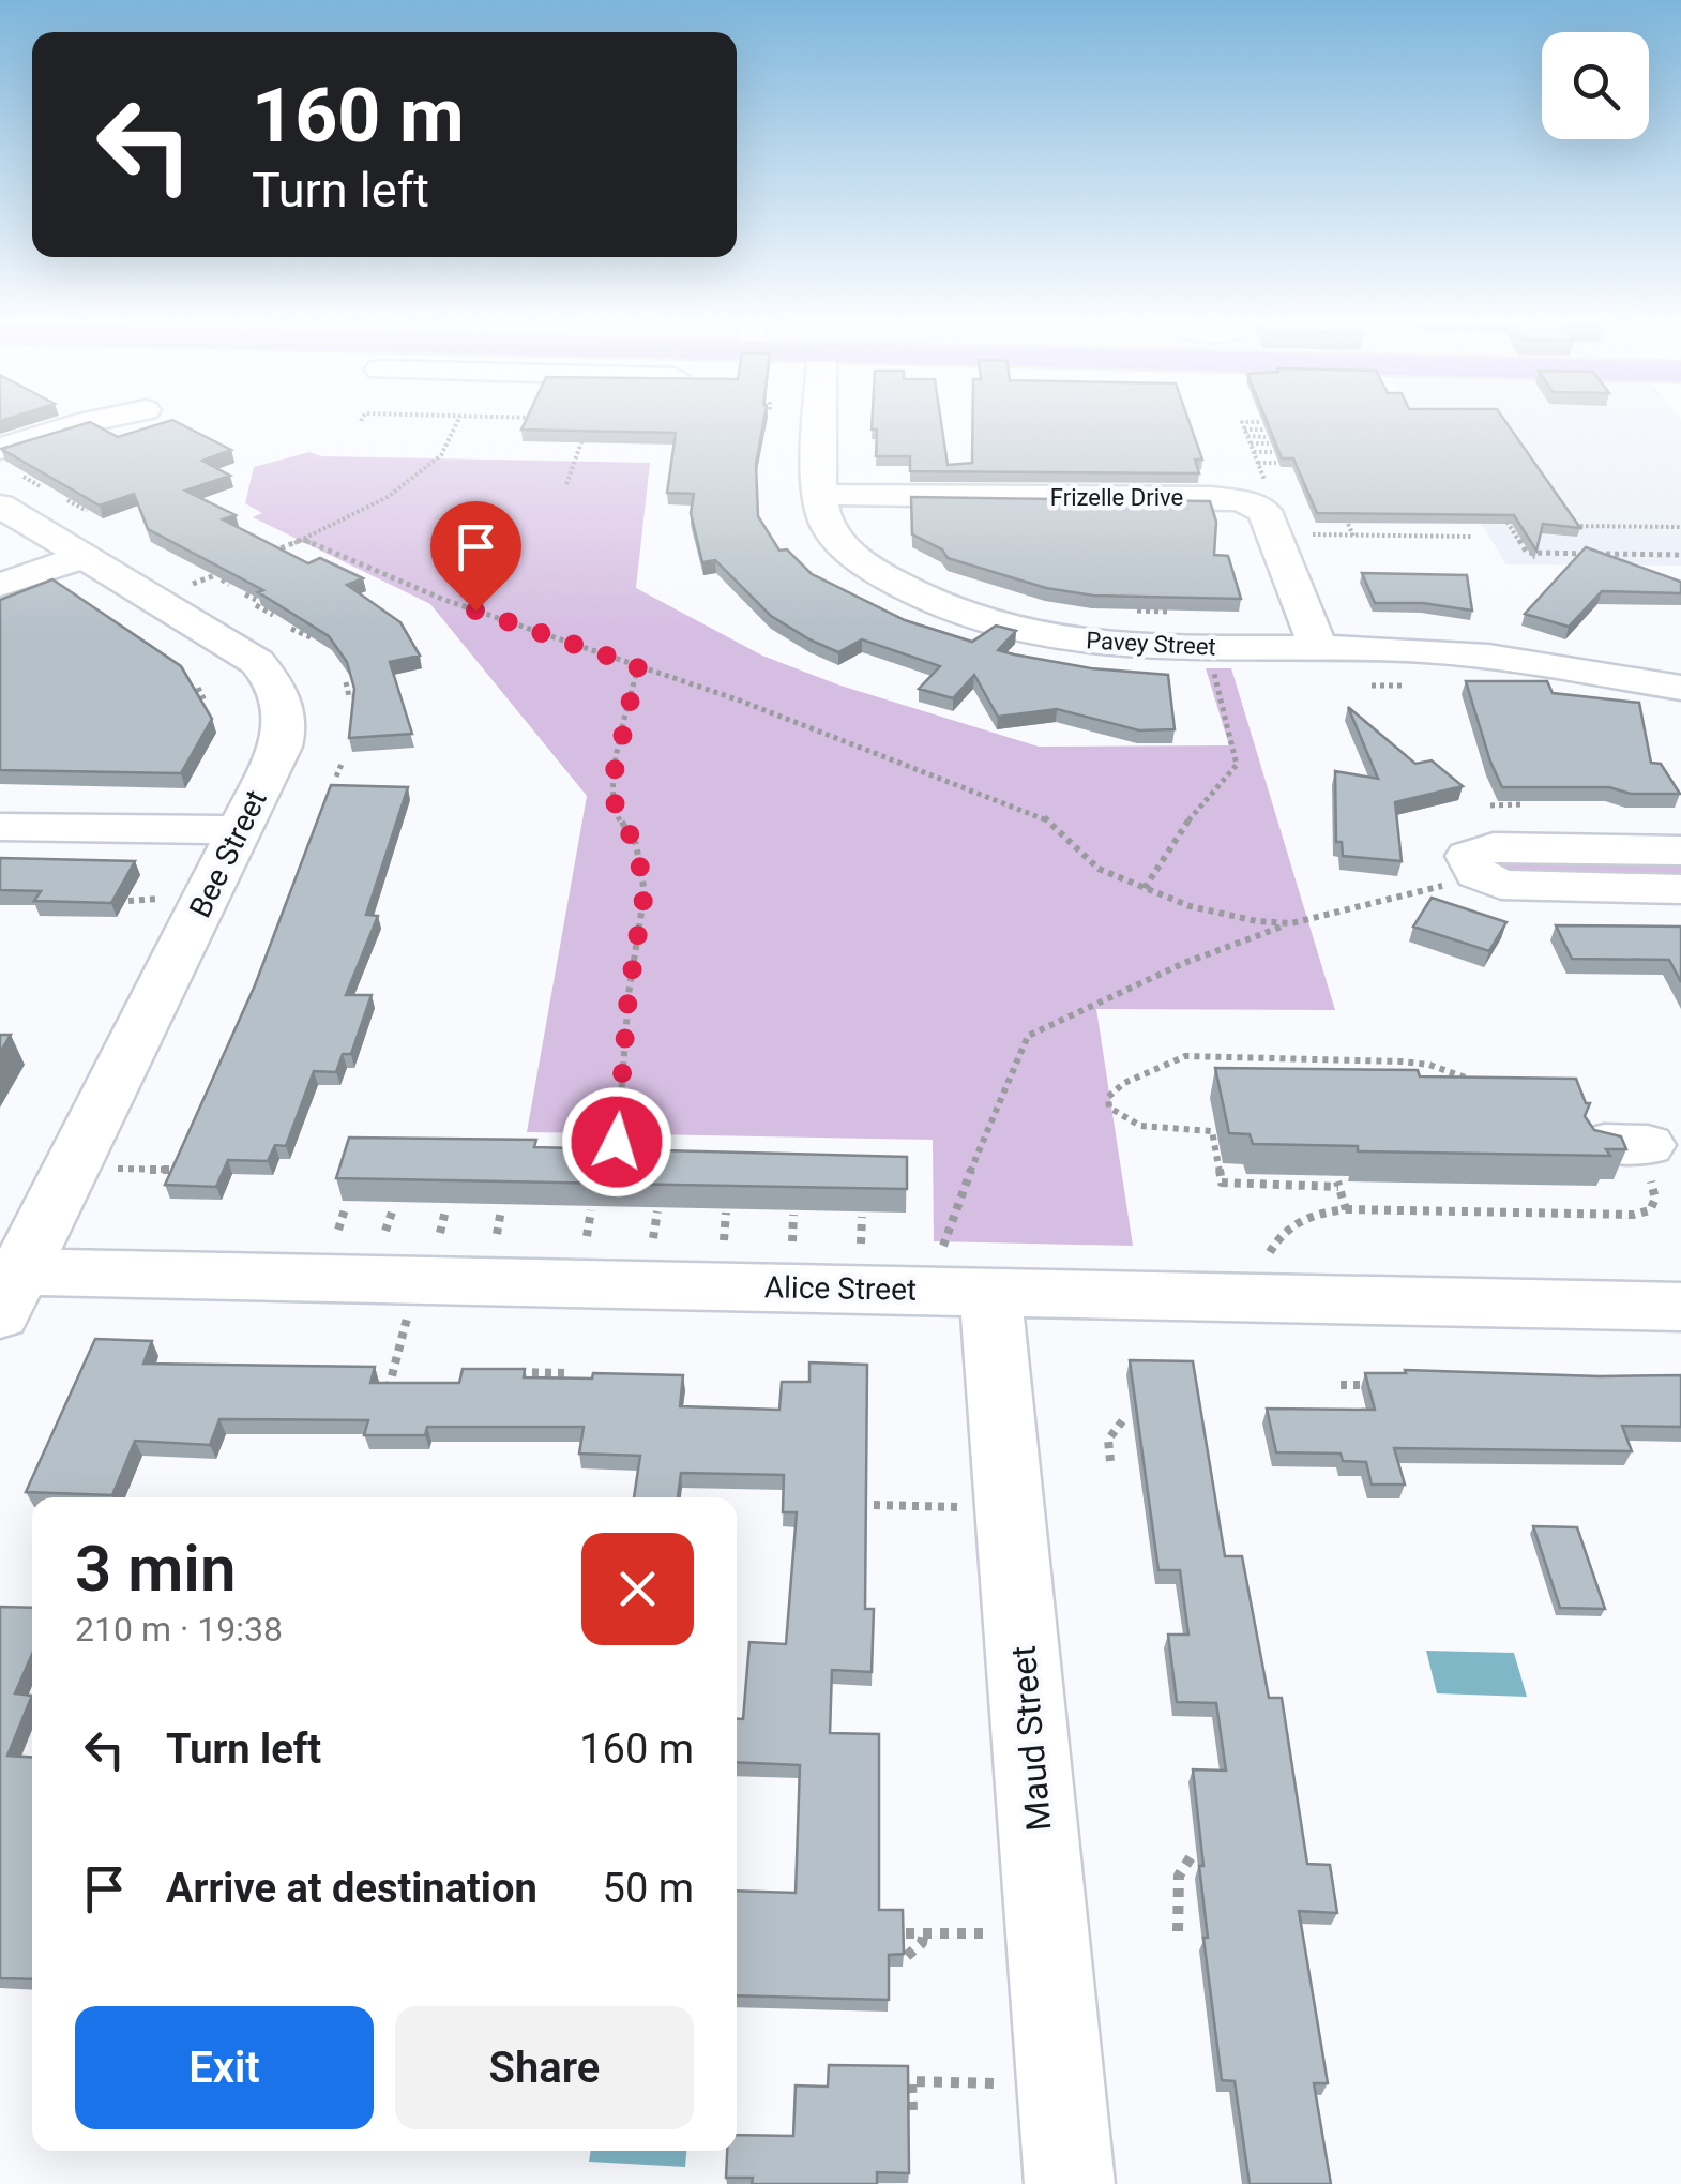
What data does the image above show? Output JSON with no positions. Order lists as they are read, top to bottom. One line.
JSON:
{"streets":{"street":["Frizelle Drive","Pavey Street","Bee Street","Alice Street","Maud Street"]},"crossings":[["Frizelle Drive","Pavey Street"],["Bee Street","Alice Street"],["Alice Street","Maud Street"]],"page":{"turn":["160 m","Turn left"],"heading":["3 min","210 m · 19:38"],"list":[{"name":"Turn left","value":"160 m"},{"name":"Arrive at destination","value":"50 m"}],"buttons":["Exit","Share"]}}
